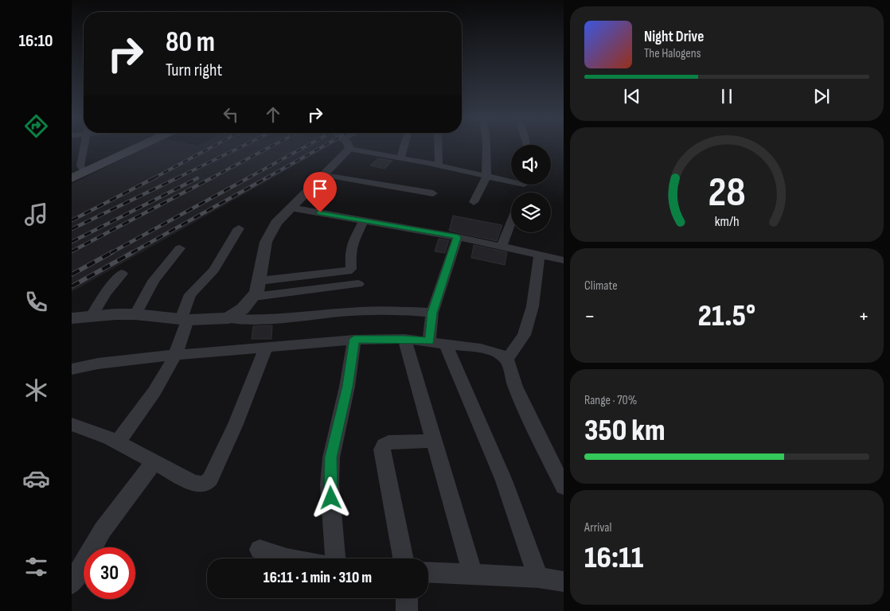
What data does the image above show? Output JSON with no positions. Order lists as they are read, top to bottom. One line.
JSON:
{"page":{"tabs":"16:10","turn":["80 m","Turn right"],"song":["Night Drive","The Halogens"],"tile":["Climate",["Range · 70%","350 km"],["Arrival","16:11"]],"heat":["−","21.5°","+"],"limit":"30","trip":"16:11 · 1 min · 310 m","gauge":["28","km/h"]}}
